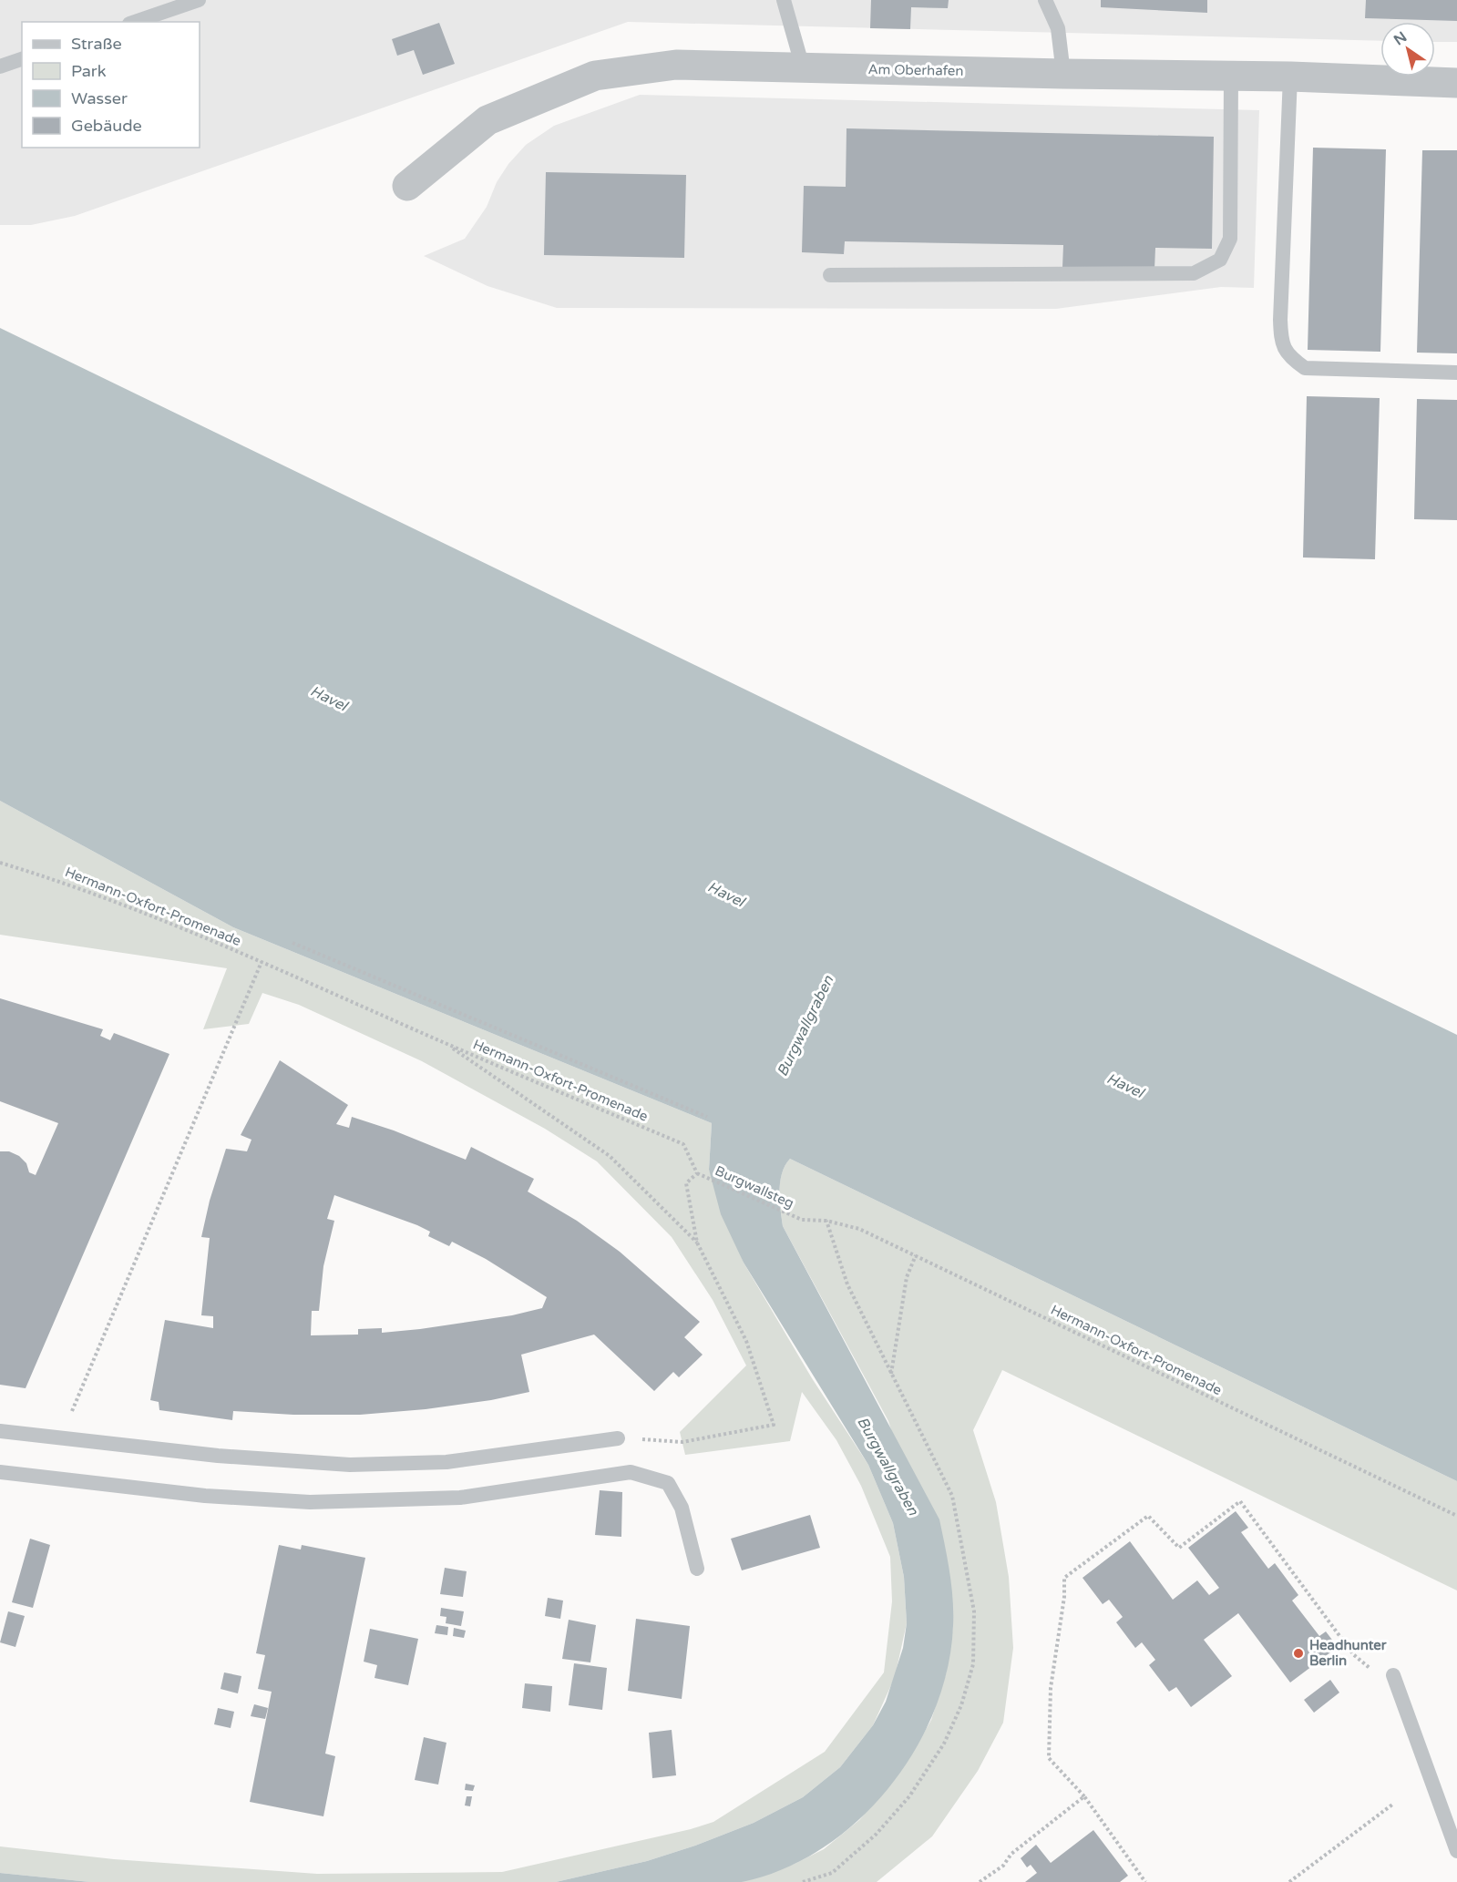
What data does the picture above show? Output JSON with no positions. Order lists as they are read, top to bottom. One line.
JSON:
{"streets":{"street":["Am Oberhafen"],"path":["Hermann-Oxfort-Promenade","Burgwallsteg"]},"crossings":[["Hermann-Oxfort-Promenade","Burgwallsteg"]],"water":["Havel","Burgwallgraben"],"places":["Headhunter Berlin"],"legend":["Straße","Park","Wasser","Gebäude"],"north":"top left"}
